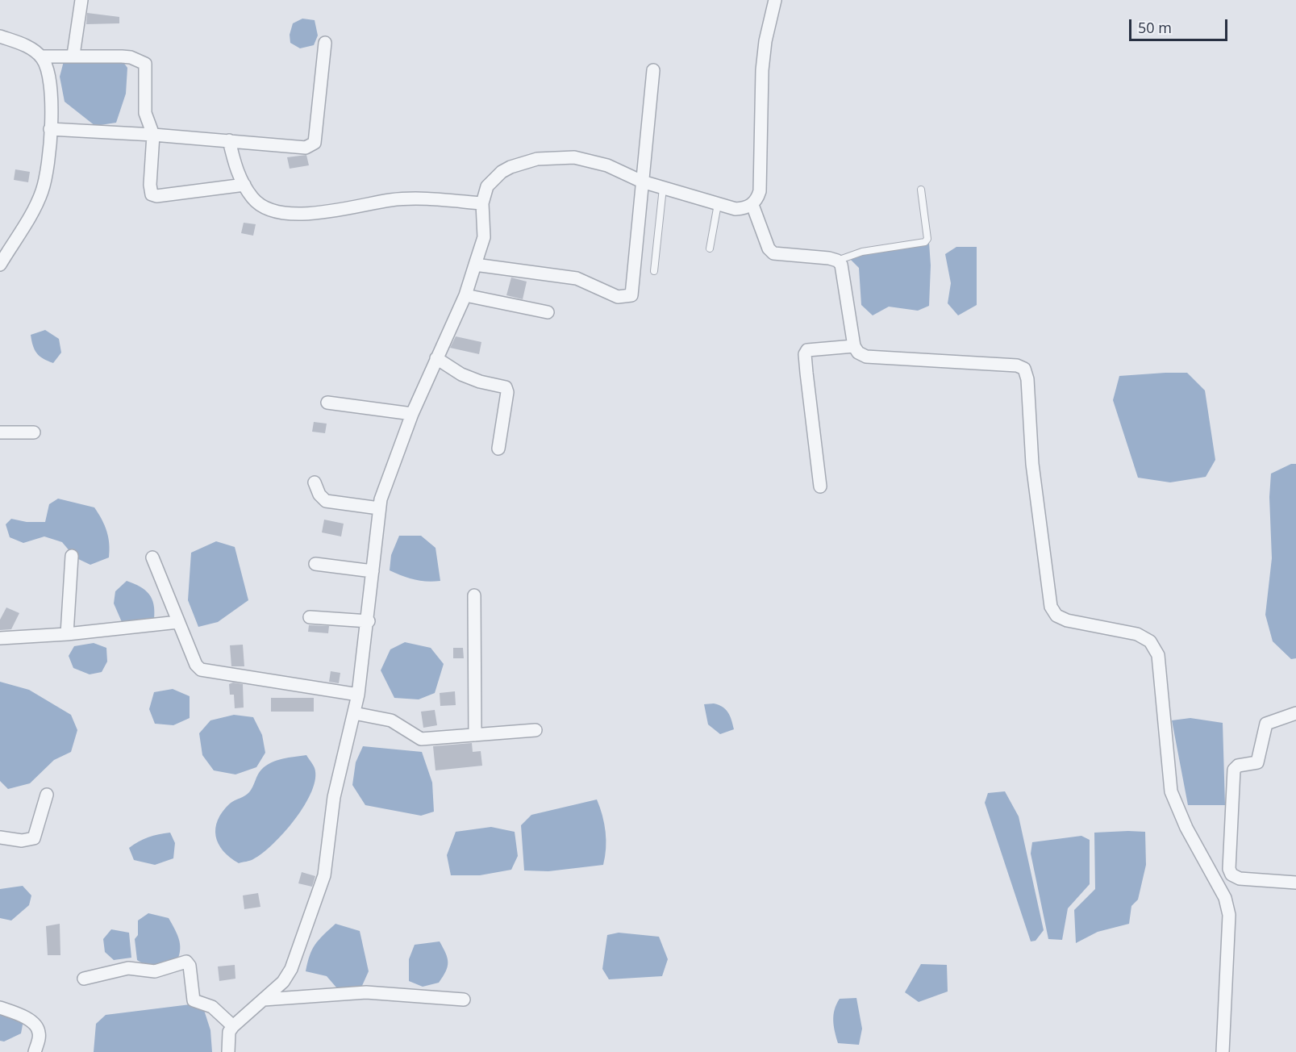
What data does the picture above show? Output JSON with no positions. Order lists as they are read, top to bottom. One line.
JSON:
{"scale_bar":"50 m"}
